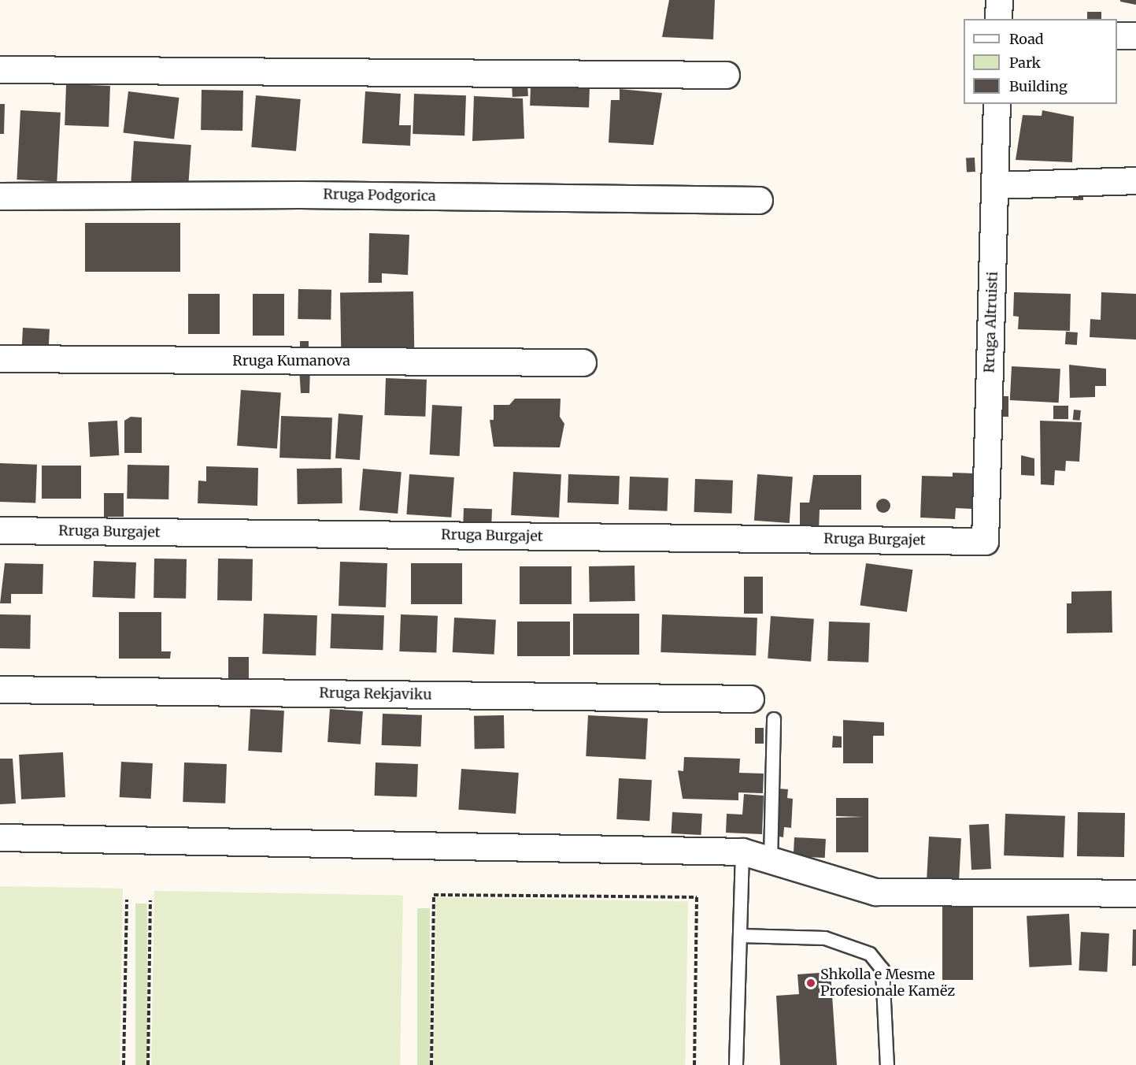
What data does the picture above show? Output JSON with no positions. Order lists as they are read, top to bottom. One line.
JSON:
{"streets":{"street":["Rruga Podgorica","Rruga Altruisti","Rruga Kumanova","Rruga Burgajet","Rruga Rekjaviku"]},"crossings":[["Rruga Altruisti","Rruga Burgajet"]],"places":["Shkolla e Mesme Profesionale Kamëz"],"legend":["Road","Park","Building"]}
